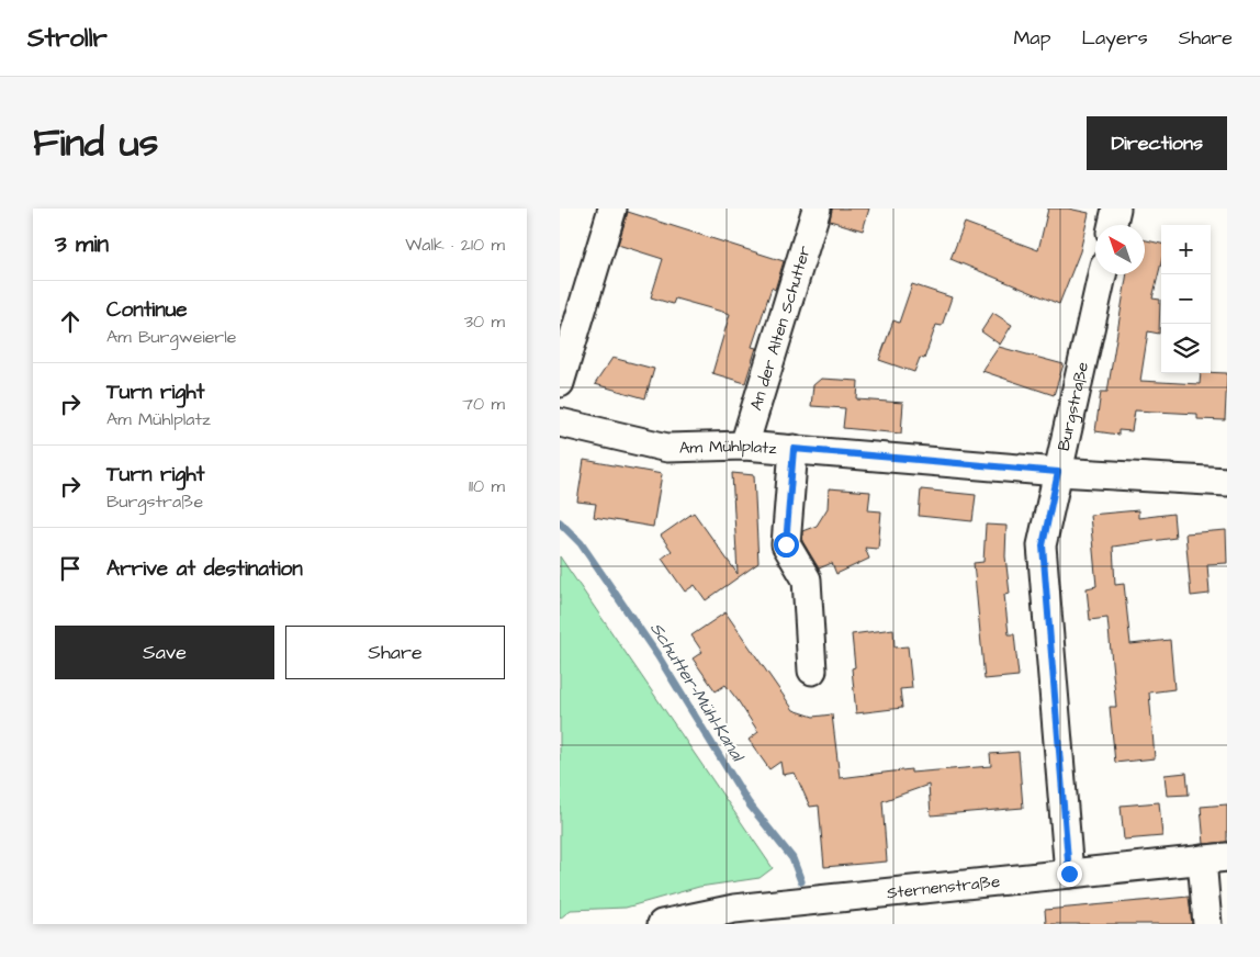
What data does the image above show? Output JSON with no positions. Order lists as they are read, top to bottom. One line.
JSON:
{"streets":{"street":["An der Alten Schutter","Burgstraße","Am Mühlplatz","Sternenstraße"]},"crossings":[["An der Alten Schutter","Am Mühlplatz"],["Burgstraße","Am Mühlplatz"],["Burgstraße","Sternenstraße"]],"water":["Schutter-Mühl-Kanal"],"north":"top left","page":{"header":"Strollr","nav":["Map","Layers","Share"],"title":"Find us","buttons":["Directions",["Save","Share"]],"heading":["3 min","Walk · 210 m"],"map_buttons":["+","−"],"list":[["Continue","Am Burgweierle","30 m"],["Turn right","Am Mühlplatz","70 m"],["Turn right","Burgstraße","110 m"],"Arrive at destination"]}}
